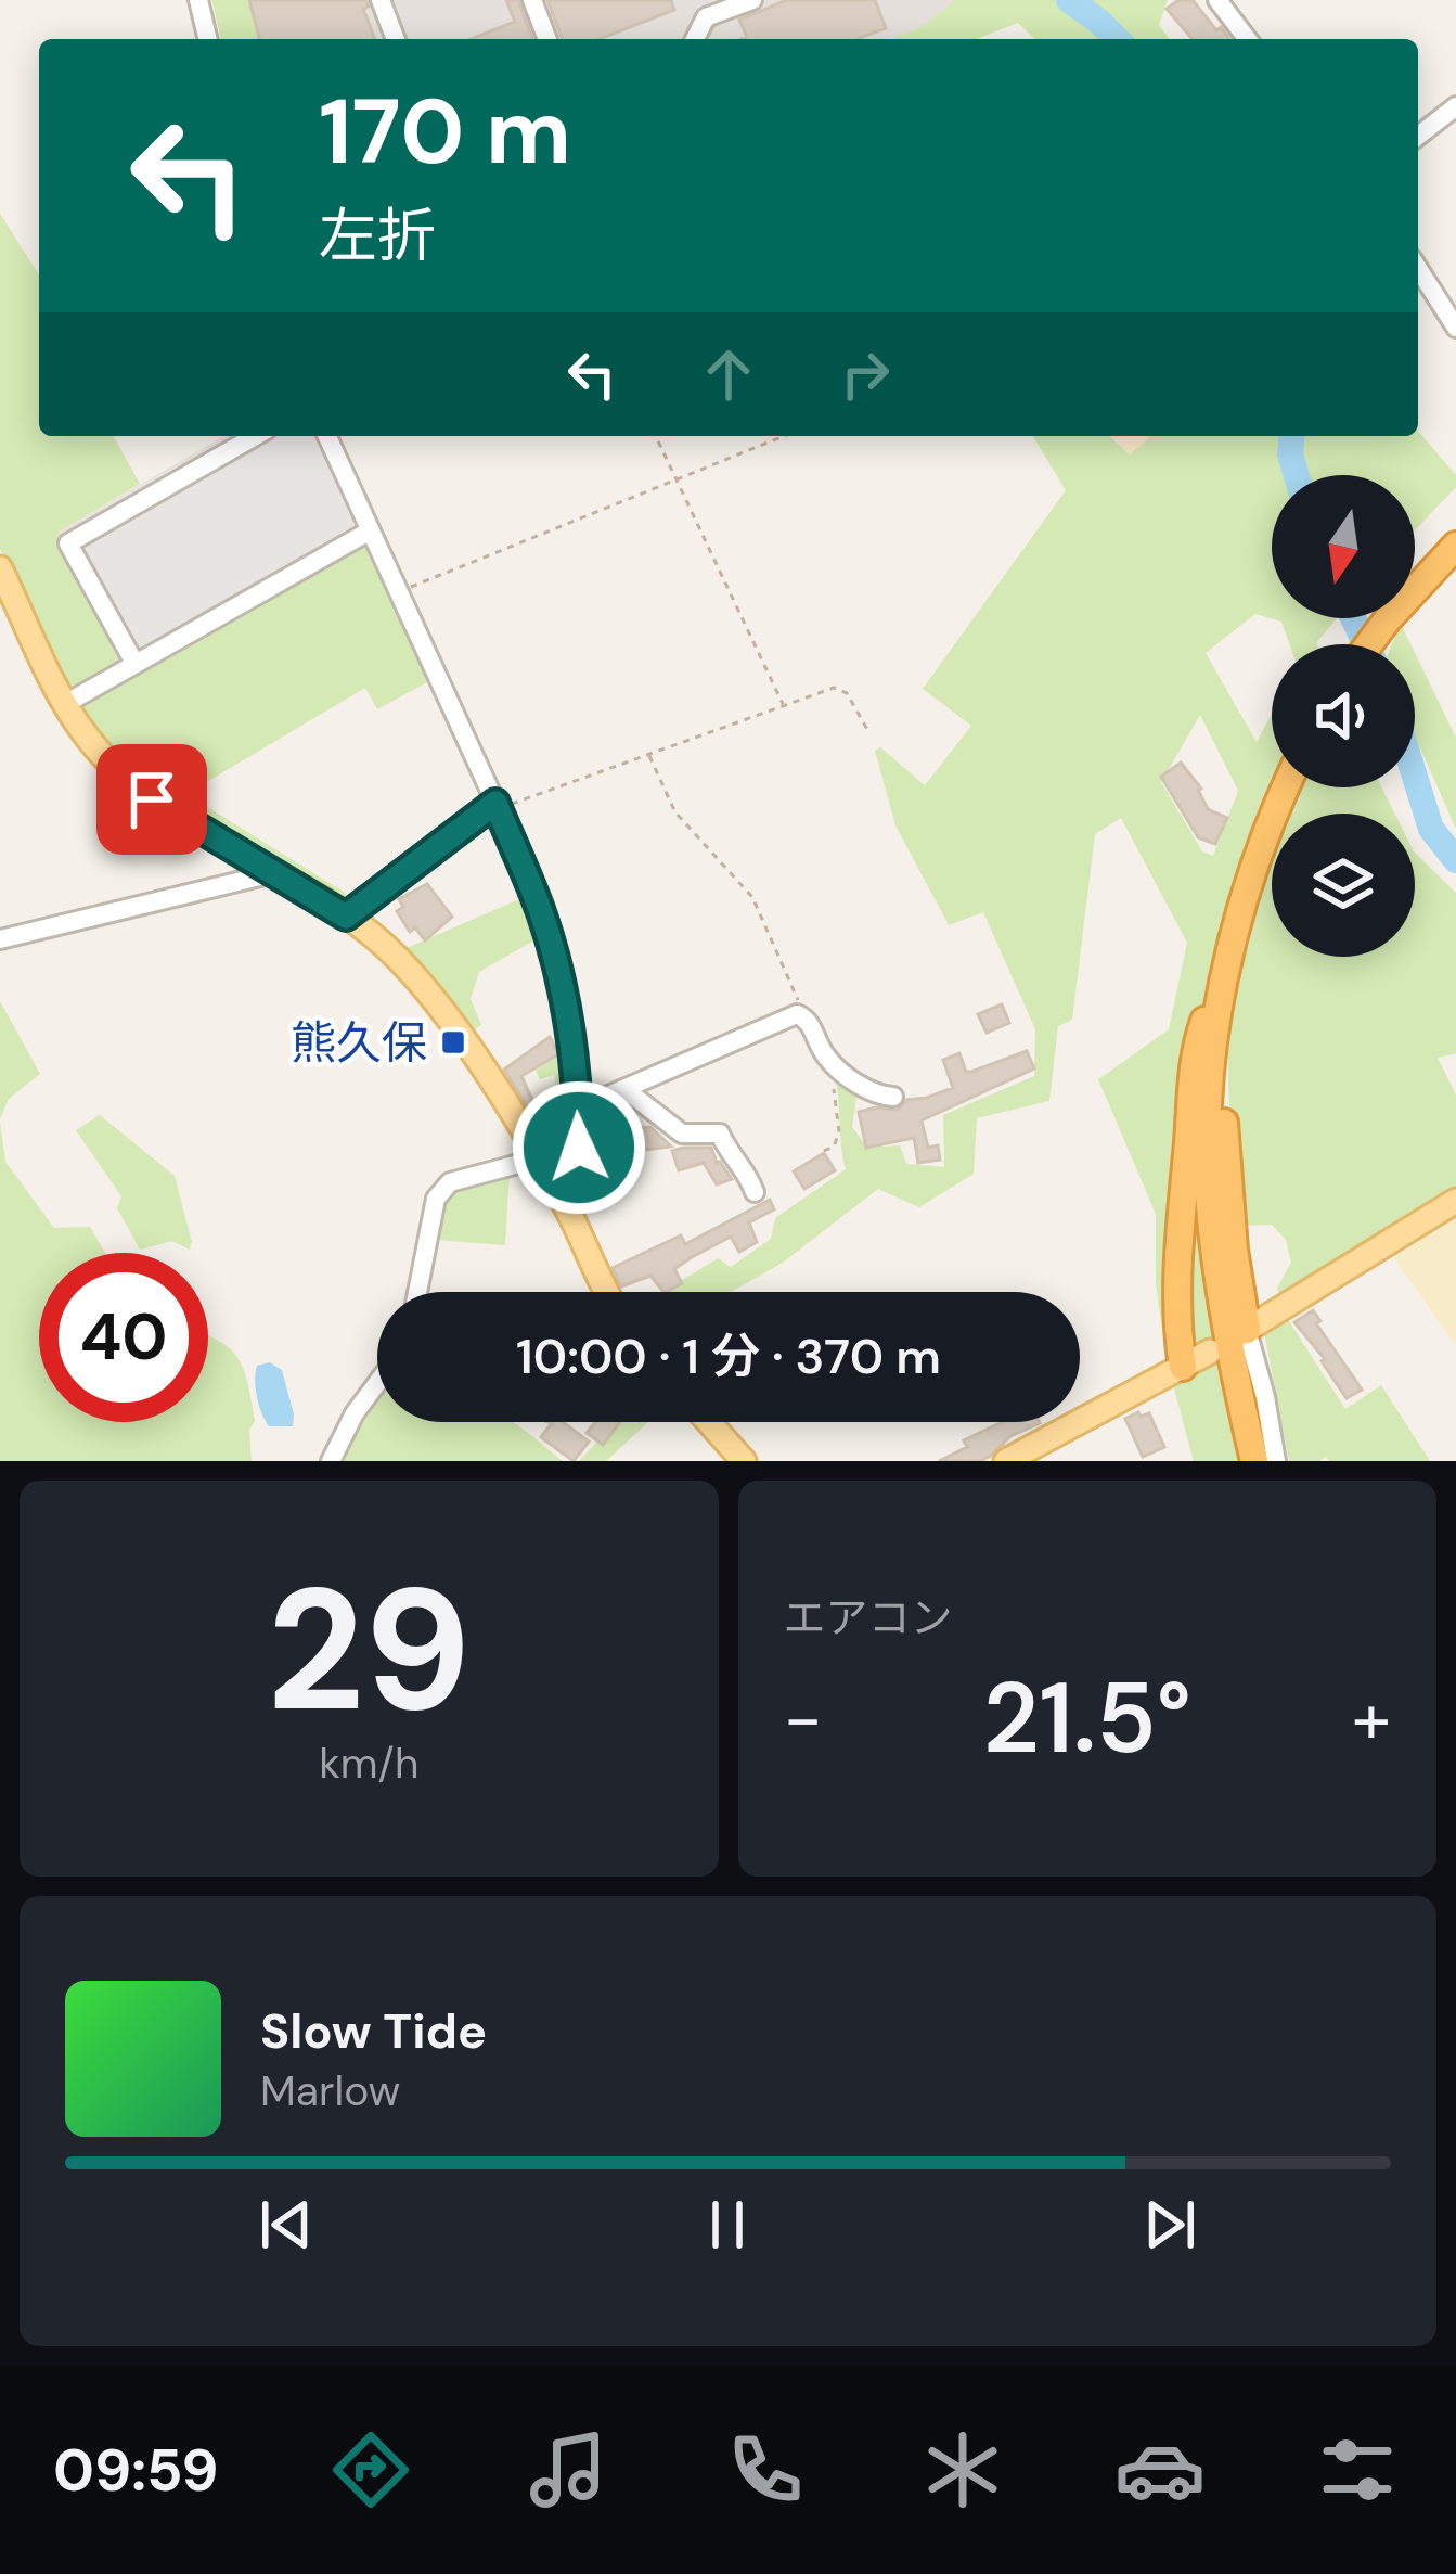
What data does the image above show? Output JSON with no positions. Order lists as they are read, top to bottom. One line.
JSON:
{"places":{"transit":["熊久保"]},"north":"bottom","page":{"turn":["170 m","左折"],"limit":"40","trip":"10:00 · 1 分 · 370 m","tile":[["29","km/h"],"エアコン"],"heat":["−","21.5°","+"],"song":["Slow Tide","Marlow"],"tabs":"09:59"}}
